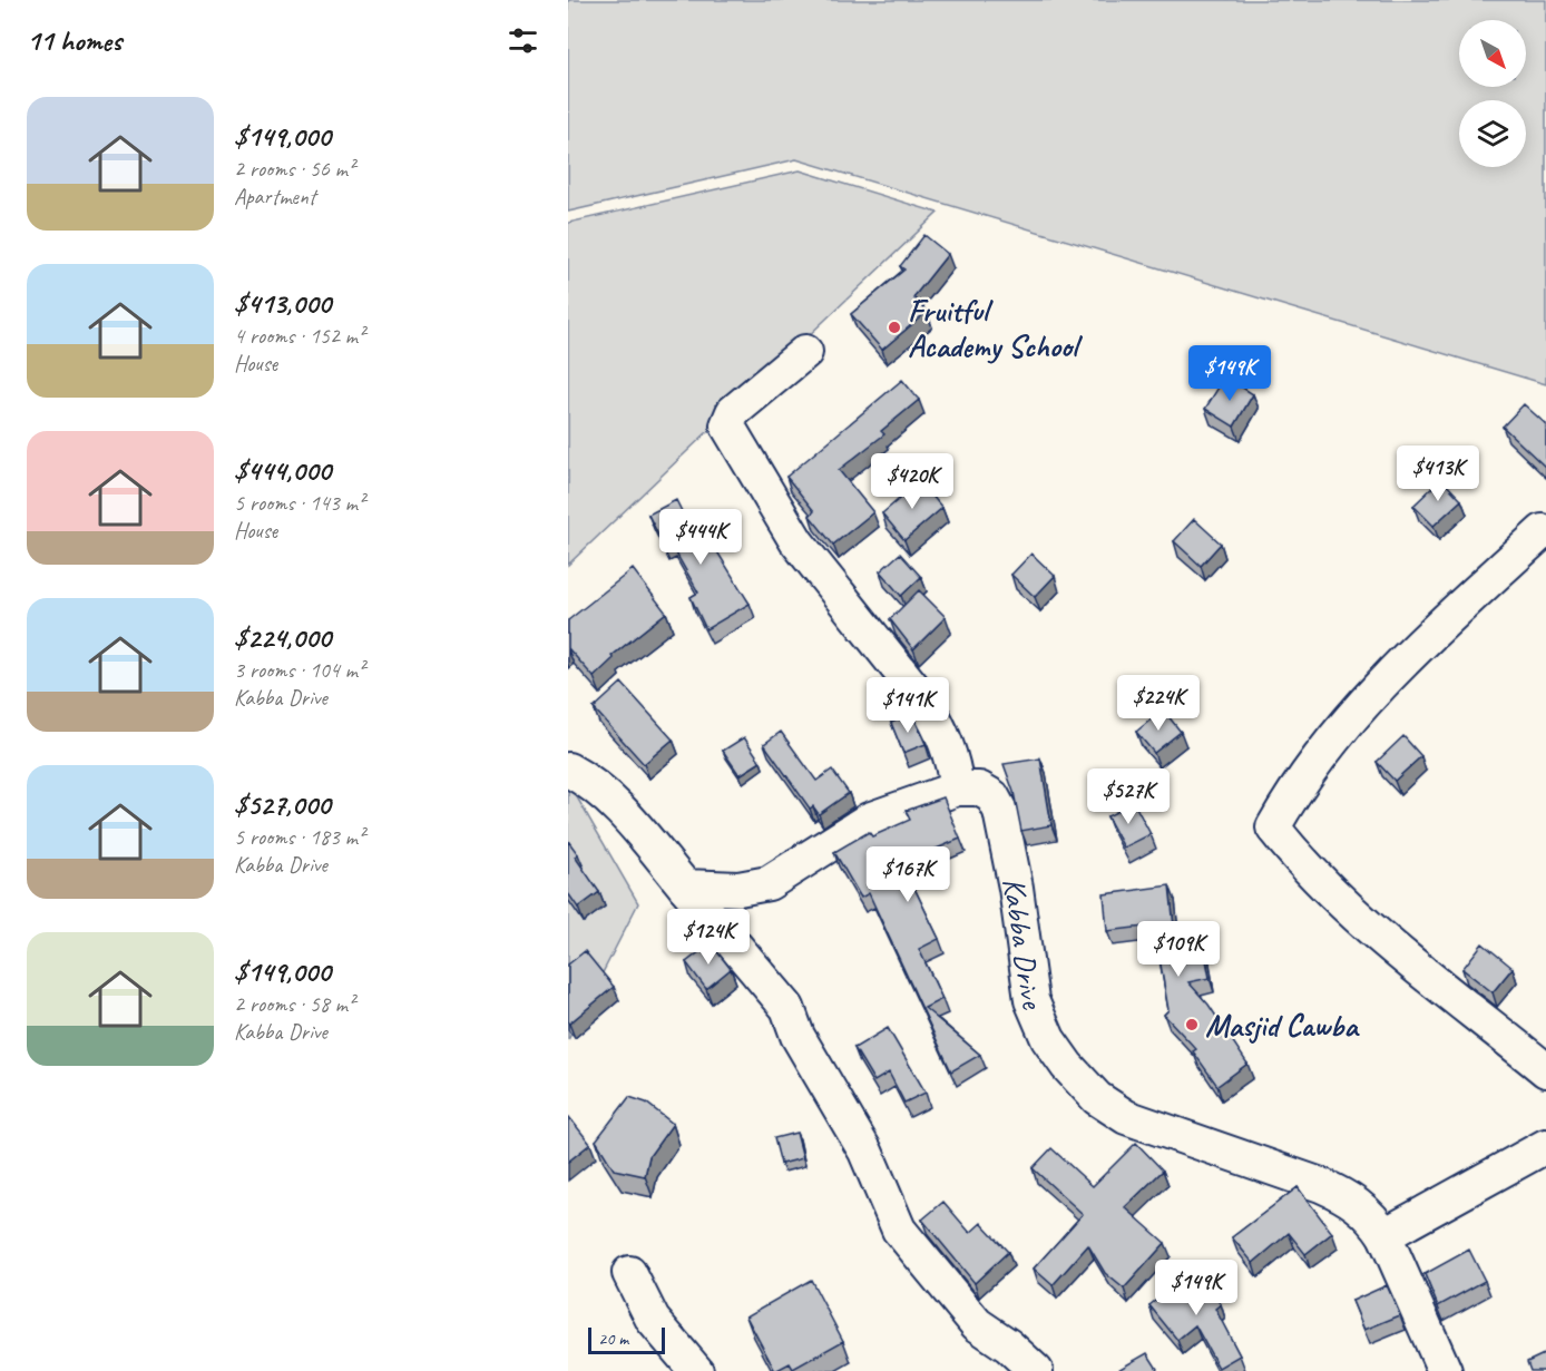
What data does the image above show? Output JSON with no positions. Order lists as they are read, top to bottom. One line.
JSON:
{"streets":{"street":["Kabba Drive"]},"places":["Fruitful Academy School","Masjid Cawba"],"scale_bar":"20 m","north":"bottom right","page":{"heading":"11 homes","list":[{"name":"$149,000","note":"2 rooms · 56 m² · Apartment"},{"name":"$413,000","note":"4 rooms · 152 m² · House"},{"name":"$444,000","note":"5 rooms · 143 m² · House"},{"name":"$224,000","note":"3 rooms · 104 m² · Kabba Drive"},{"name":"$527,000","note":"5 rooms · 183 m² · Kabba Drive"},{"name":"$149,000","note":"2 rooms · 58 m² · Kabba Drive"}],"price":["$149K","$413K","$420K","$444K","$224K","$141K","$527K","$167K","$124K","$109K","$149K"],"scale":"20 m"}}
